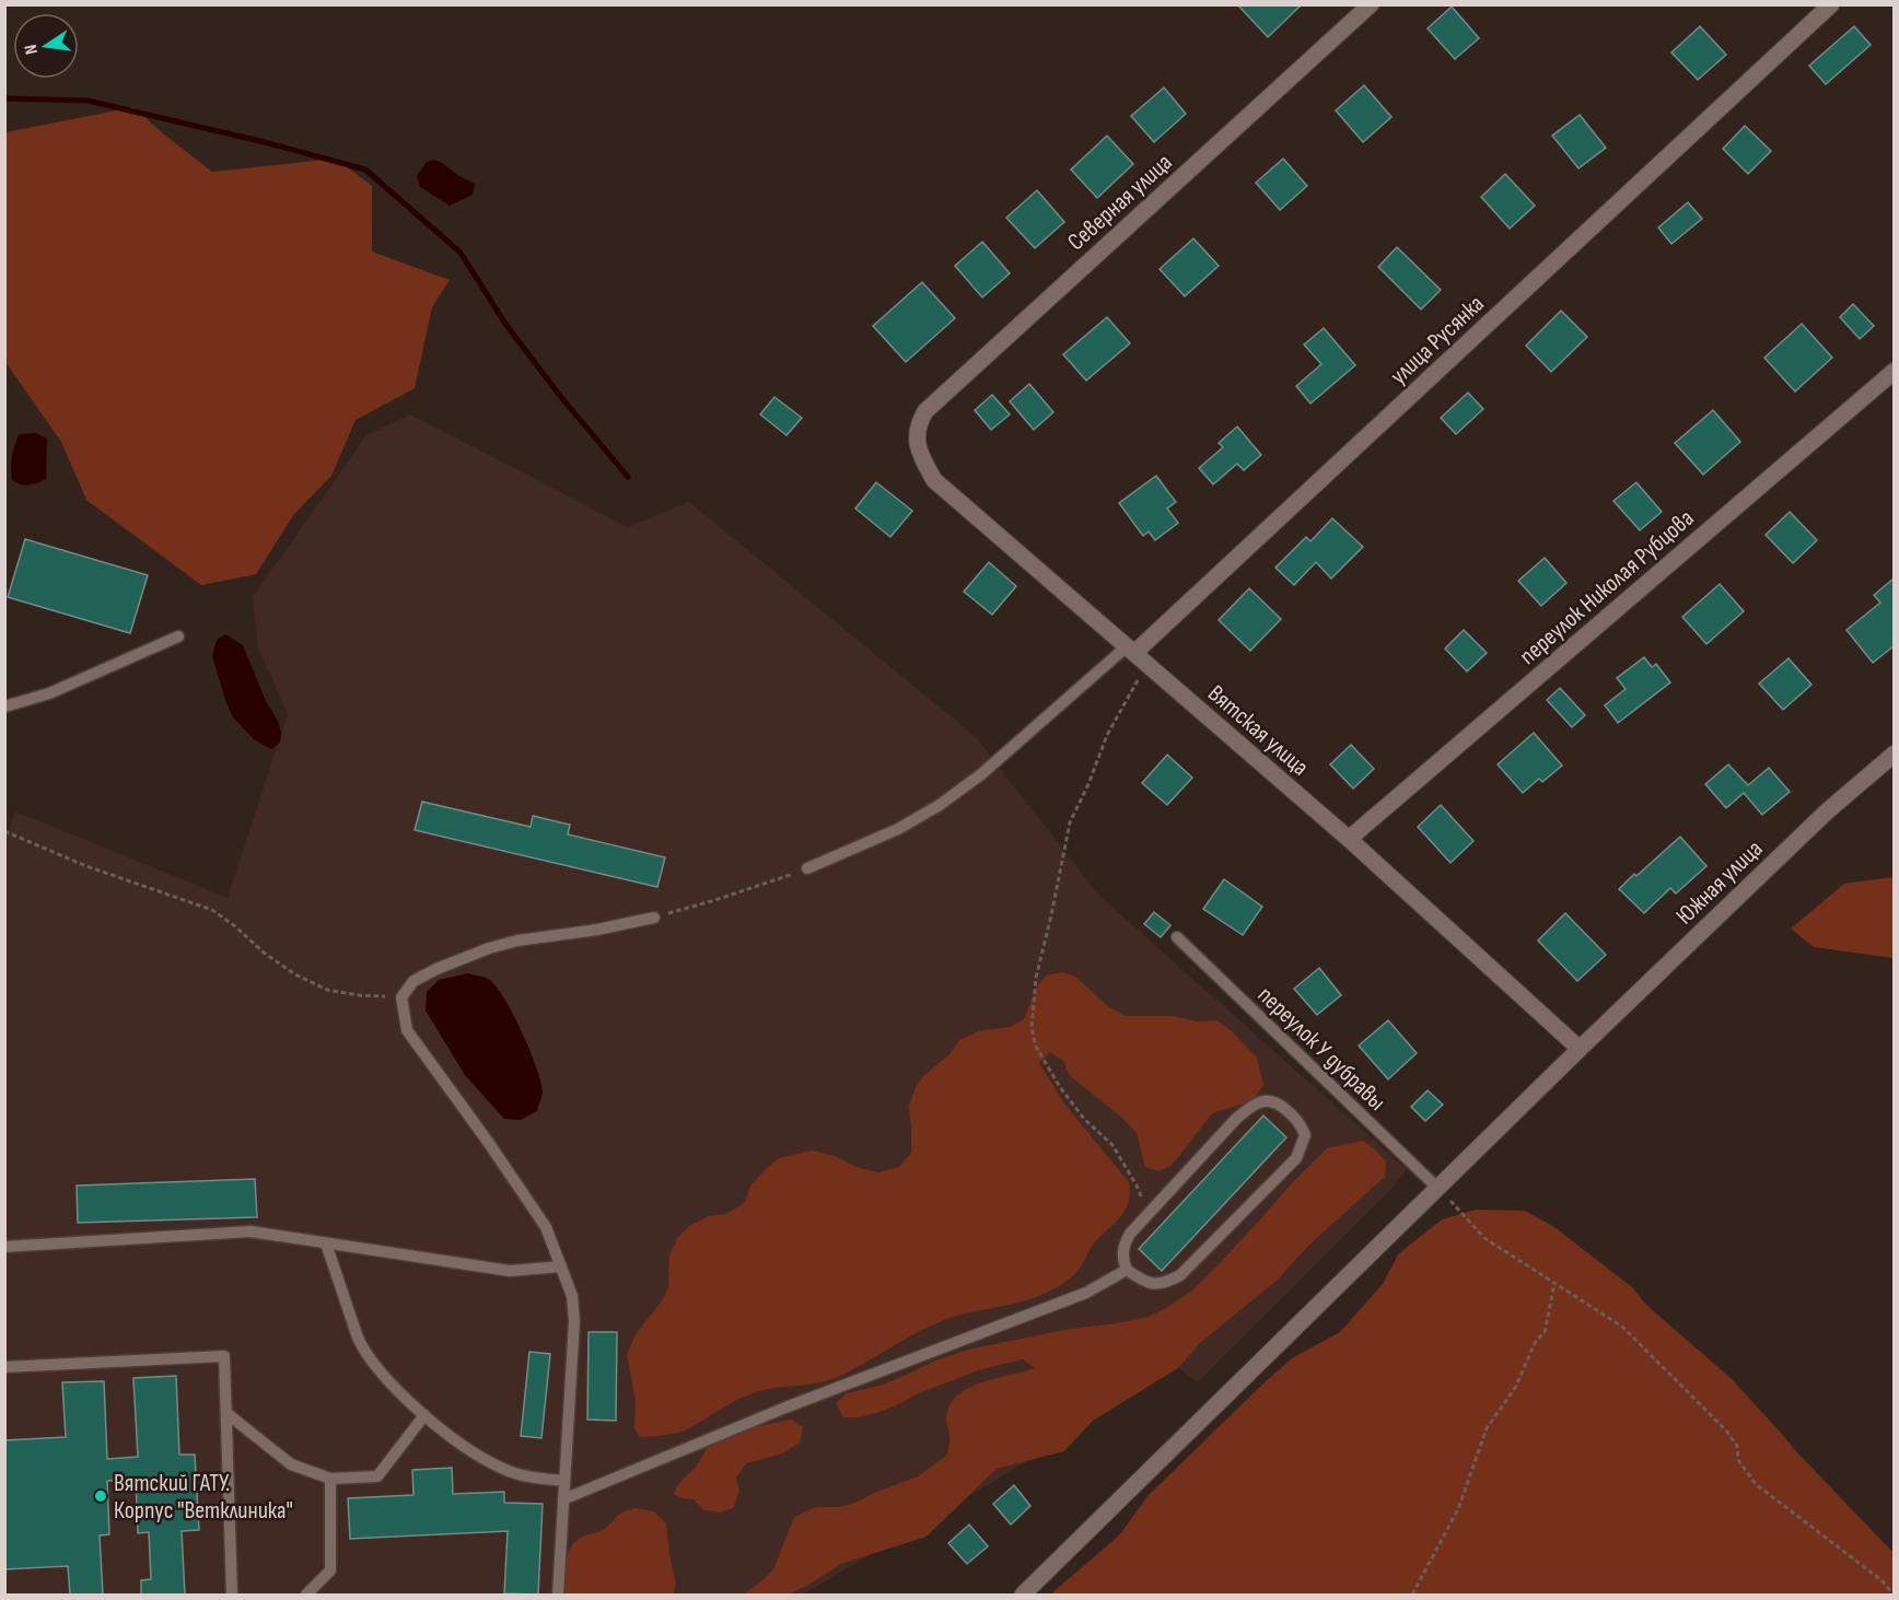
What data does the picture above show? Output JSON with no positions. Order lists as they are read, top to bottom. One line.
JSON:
{"streets":{"street":["Северная улица","улица Русянка","переулок Николая Рубцова","Вятская улица","Южная улица"],"lane":["переулок У дубравы"]},"crossings":[["Северная улица","Вятская улица"],["улица Русянка","Вятская улица"],["переулок Николая Рубцова","Вятская улица"],["Вятская улица","Южная улица"],["Южная улица","переулок У дубравы"]],"places":["Вятский ГАТУ. Корпус \"Ветклиника\""],"north":"left"}
